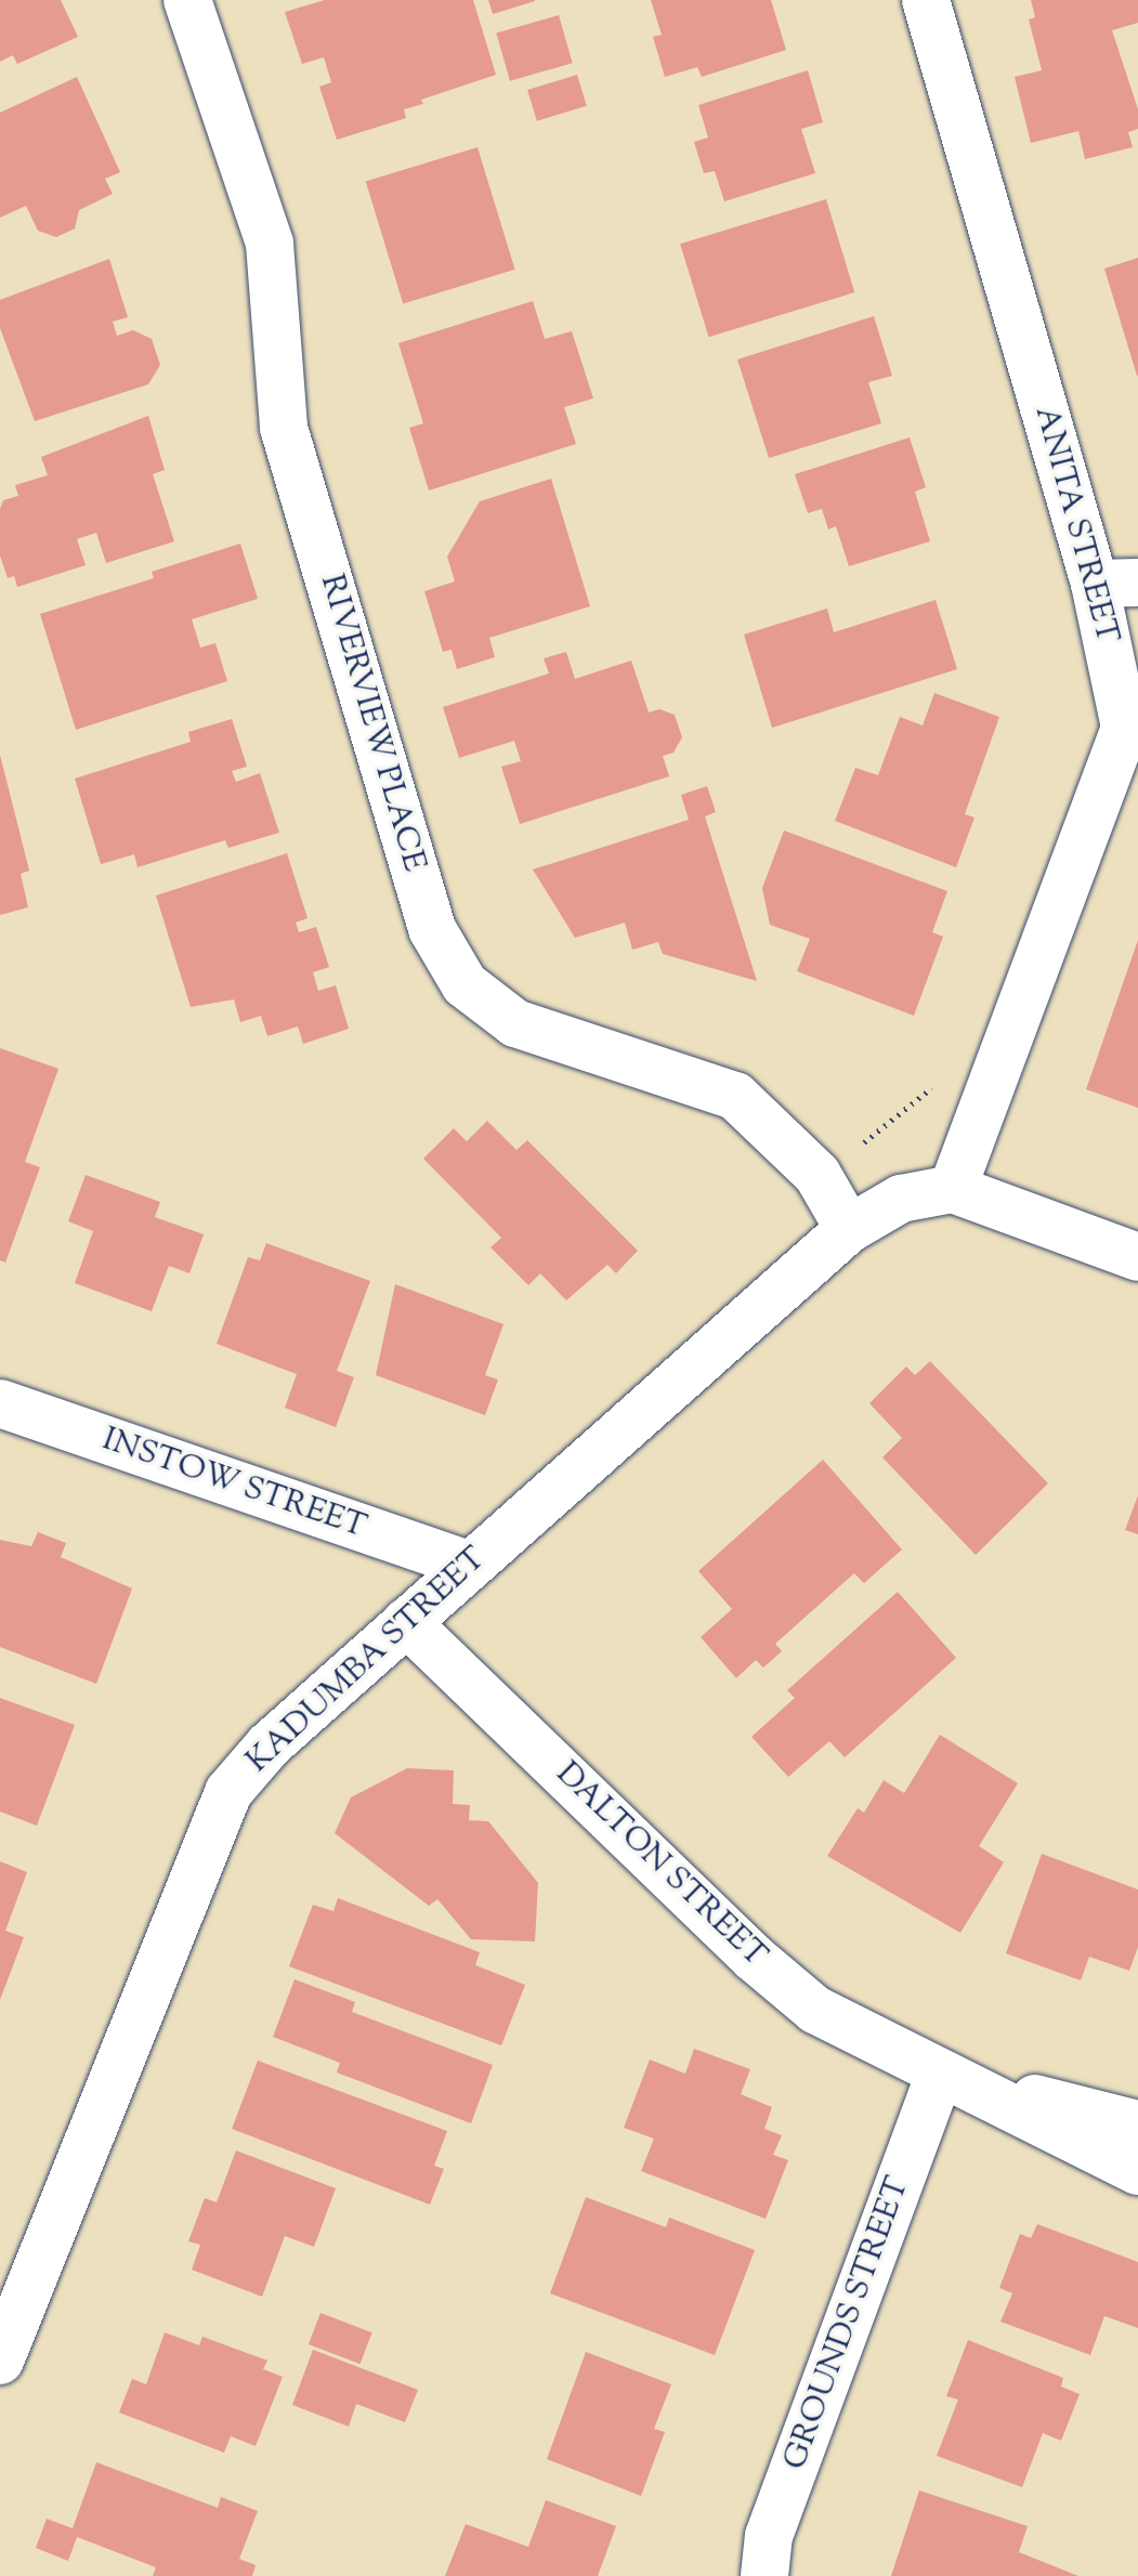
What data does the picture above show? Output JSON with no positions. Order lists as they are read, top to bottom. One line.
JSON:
{"streets":{"street":["ANITA STREET","RIVERVIEW PLACE","INSTOW STREET","KADUMBA STREET","DALTON STREET","GROUNDS STREET"]},"crossings":[["ANITA STREET","KADUMBA STREET"],["RIVERVIEW PLACE","KADUMBA STREET"],["INSTOW STREET","KADUMBA STREET"],["KADUMBA STREET","DALTON STREET"],["DALTON STREET","GROUNDS STREET"]]}
